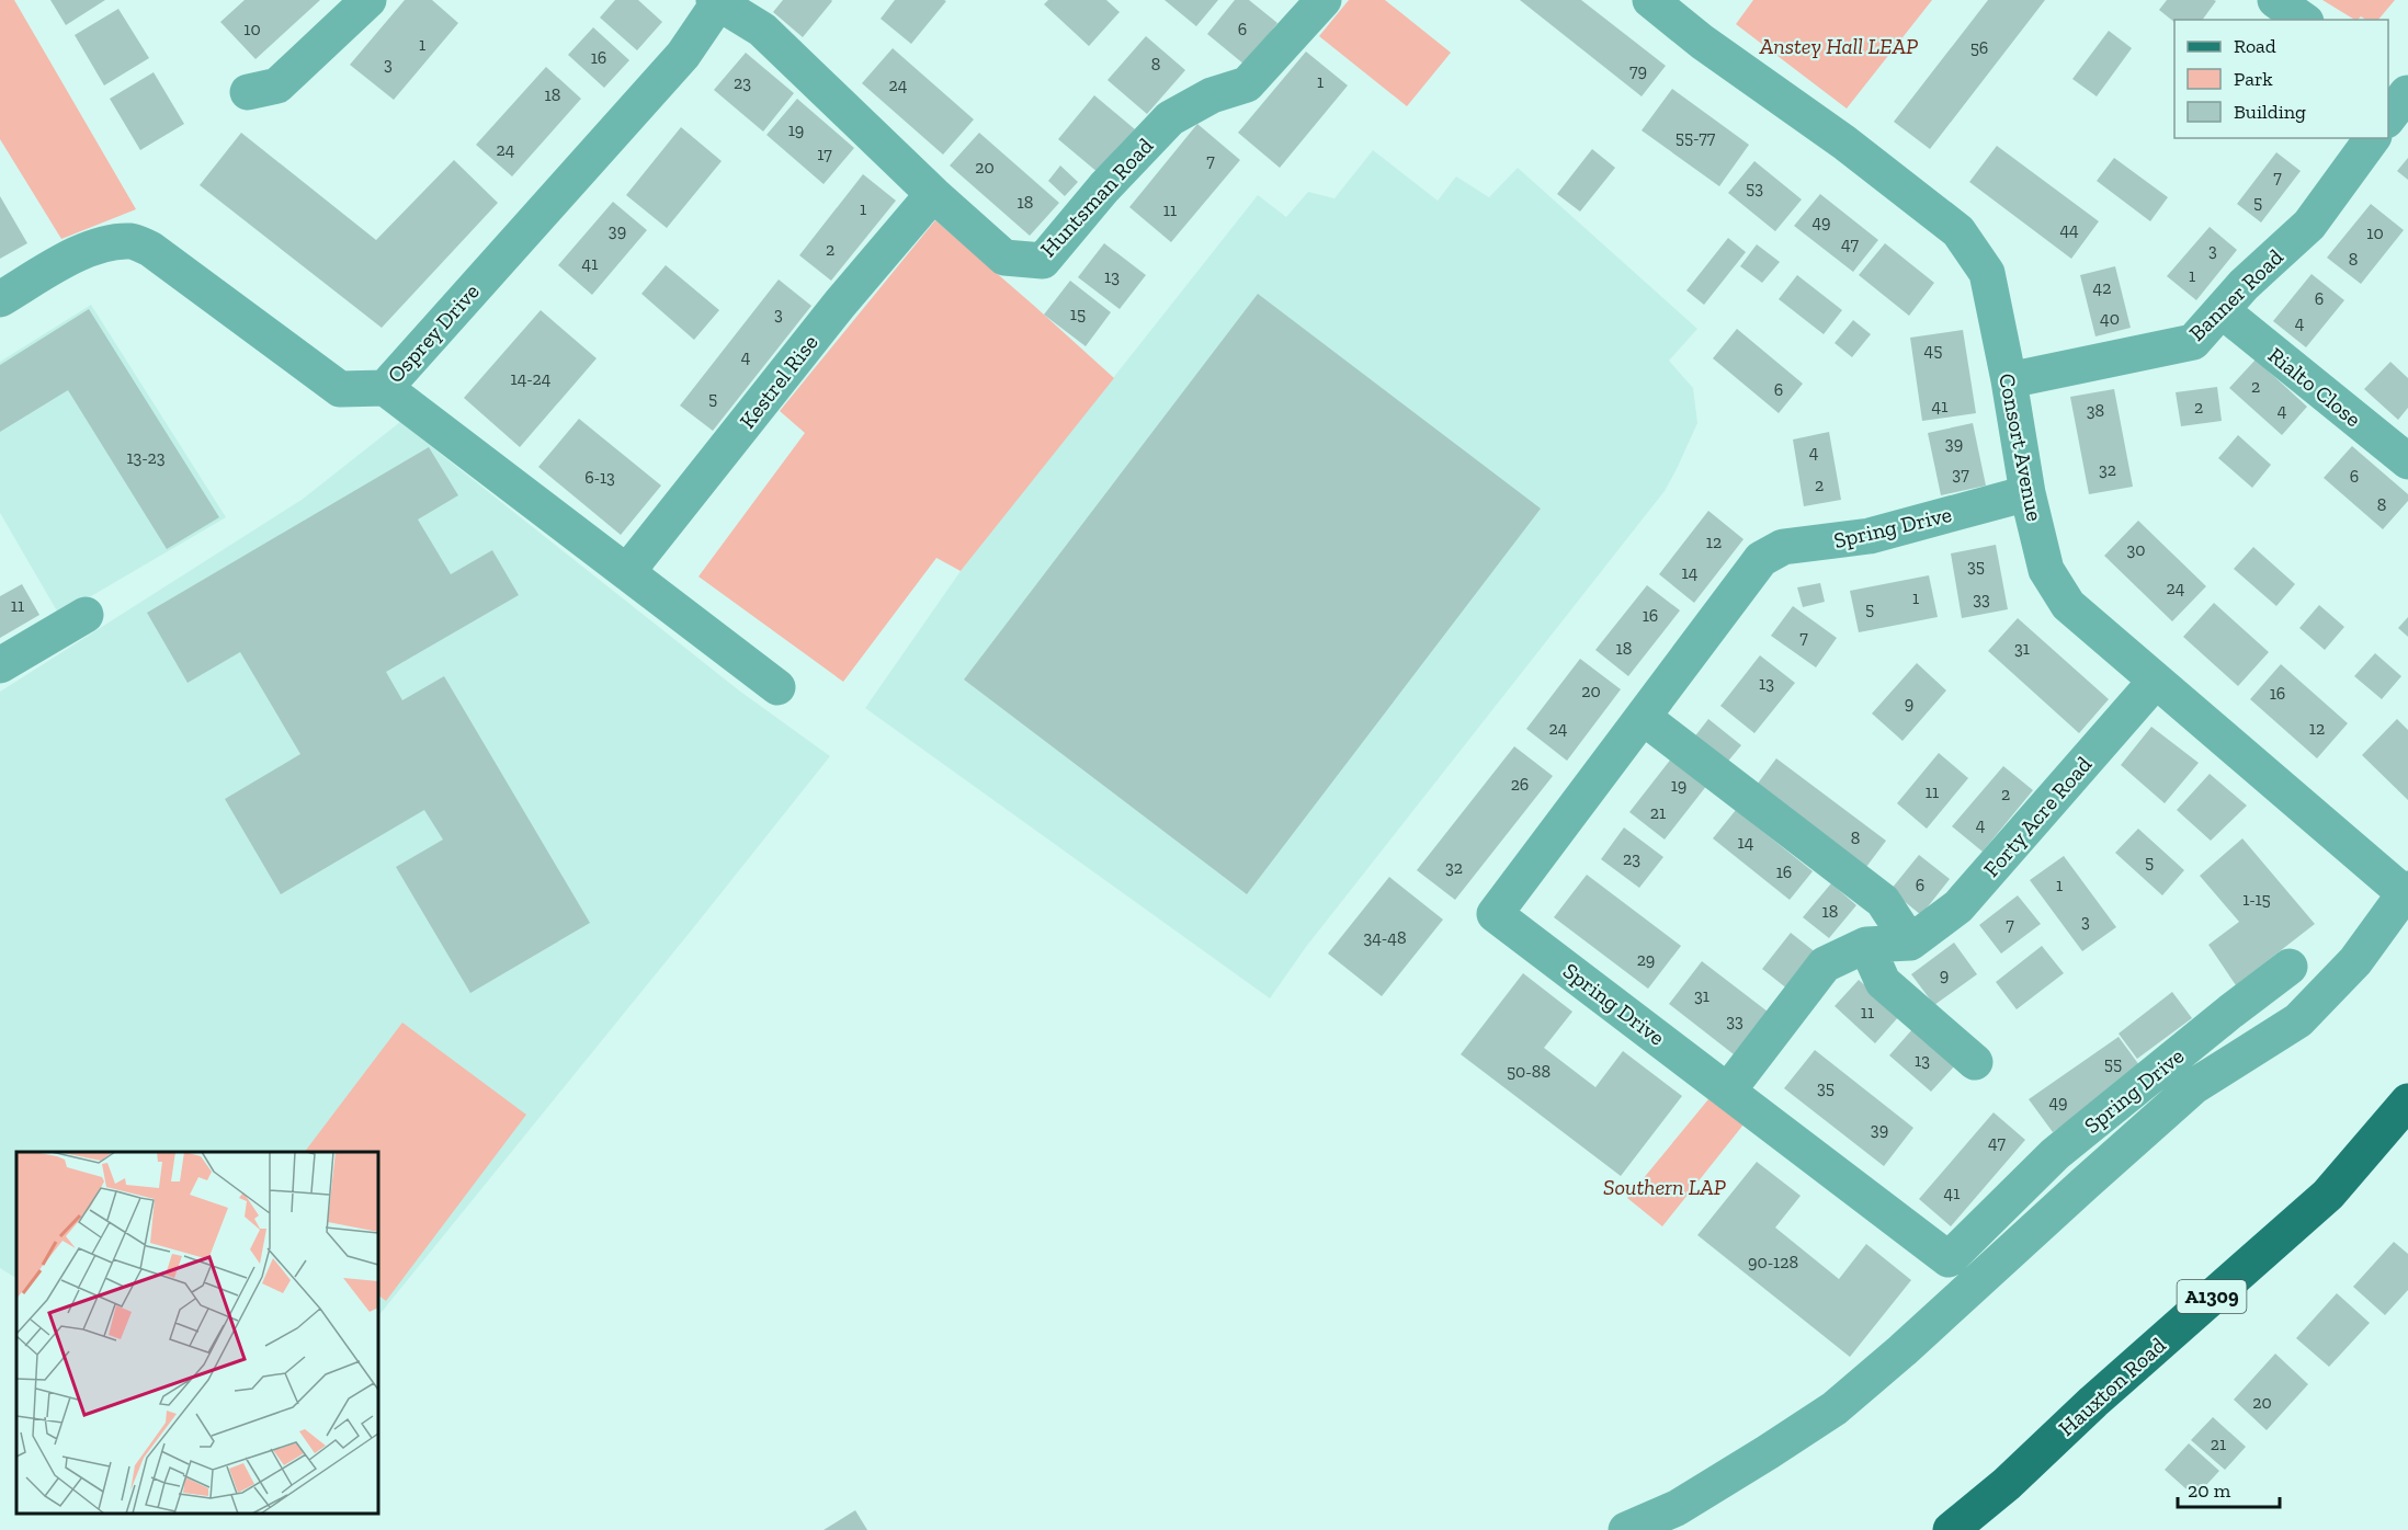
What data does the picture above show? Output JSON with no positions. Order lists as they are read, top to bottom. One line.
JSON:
{"streets":{"main road":["A1309","Hauxton Road"],"street":["Huntsman Road","Banner Road","Osprey Drive","Kestrel Rise","Rialto Close","Consort Avenue","Spring Drive","Forty Acre Road"]},"crossings":[["Huntsman Road","Osprey Drive"],["Huntsman Road","Kestrel Rise"],["Banner Road","Rialto Close"],["Banner Road","Consort Avenue"],["Consort Avenue","Spring Drive"],["Consort Avenue","Forty Acre Road"]],"parks":["Anstey Hall LEAP","Southern LAP"],"house_numbers":["10","6","1","56","16","3","8","79","1","23","24","18","19","55-77","24","17","7","20","7","53","18","5","1","11","49","44","39","10","47","2","3","8","41","1","13","42","6","3","15","40","4","45","4","14-24","2","6","5","41","2","38","4","39","4","13-23","32","37","6","6-13","2","8","12","30","35","14","24","1","33","11","5","16","7","18","31","13","20","16","9","24","12","26","19","11","2","21","4","8","14","23","5","32","16","6","1","1-15","18","3","7","34-48","29","9","31","11","33","13","55","50-88","35","49","39","47","41","90-128","20","21"],"legend":["Road","Park","Building"],"scale_bar":"20 m"}
